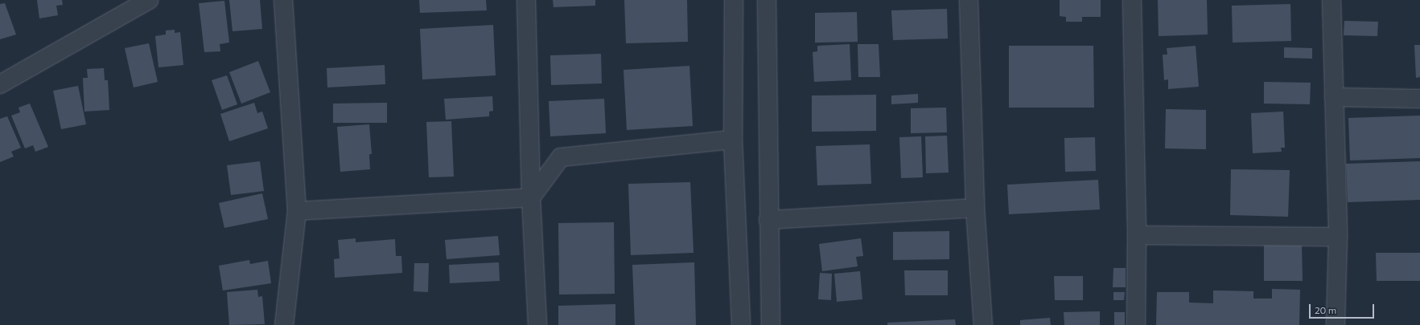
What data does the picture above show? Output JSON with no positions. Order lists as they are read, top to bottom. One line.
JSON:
{"scale_bar":"20 m"}
